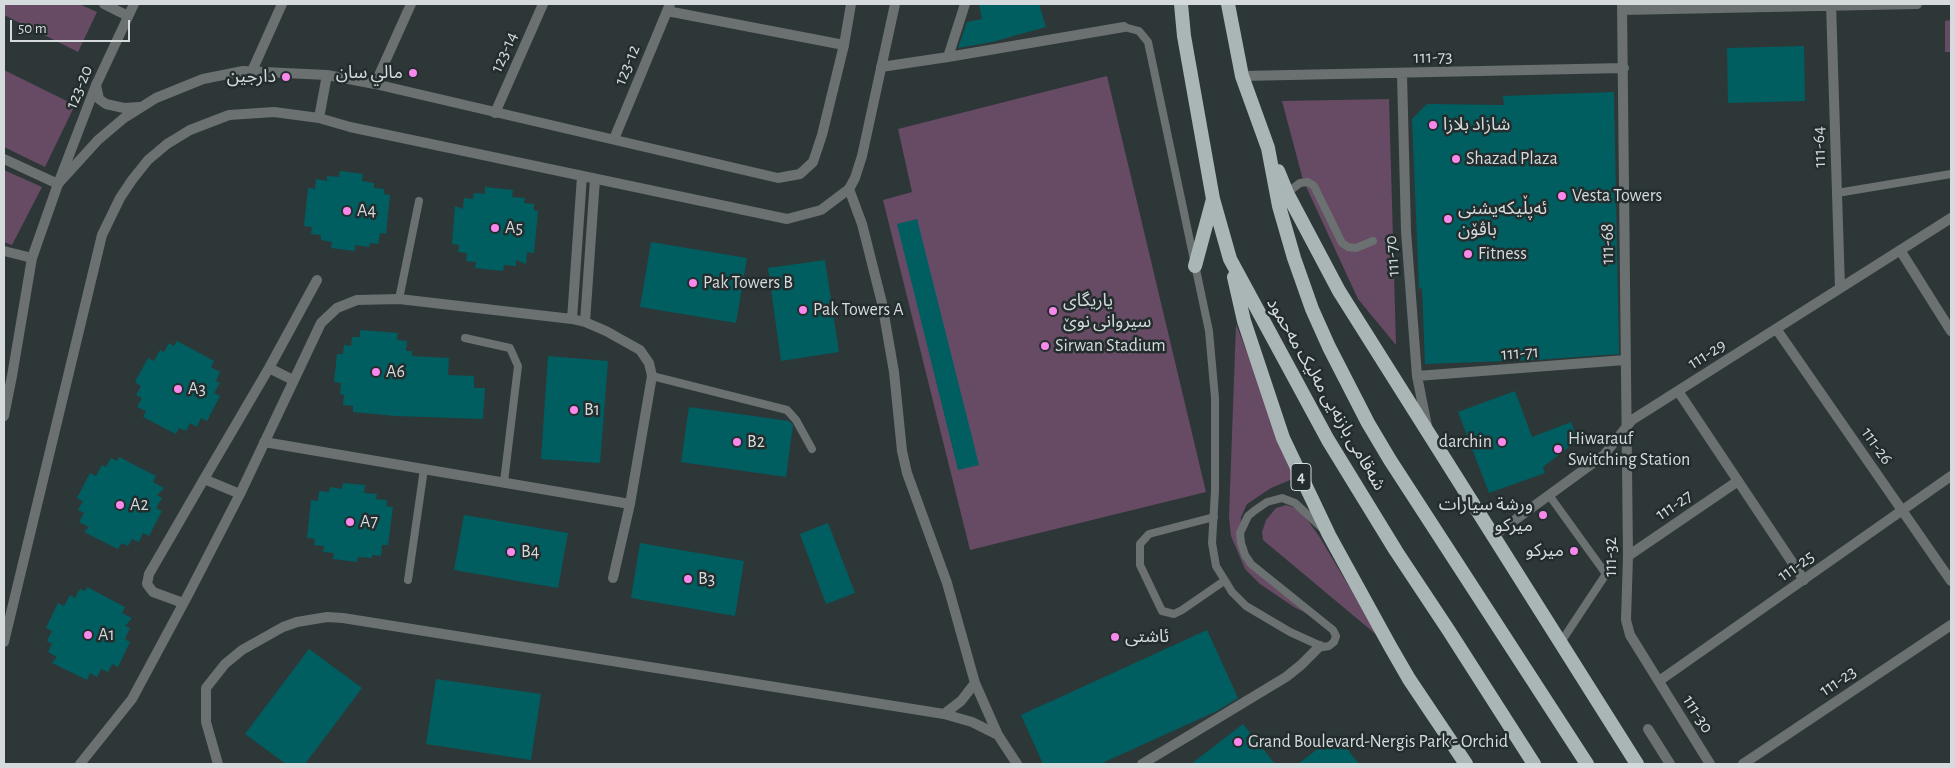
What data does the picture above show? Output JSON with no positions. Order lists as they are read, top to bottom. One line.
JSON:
{"streets":{"highway":["شەقامی بازنەیی مەلیک مەحمود","4"],"street":["123-14","111-73","123-12","123-20","111-64","111-68","111-70","111-71","111-29","111-26","111-27","111-32","111-25","111-23","111-30"]},"crossings":[["111-73","111-68"],["111-73","111-70"],["111-73","شەقامی بازنەیی مەلیک مەحمود"],["111-64","111-29"],["111-68","111-71"],["111-68","111-29"],["111-68","111-32"],["111-70","111-71"],["111-29","111-26"],["111-29","111-32"],["شەقامی بازنەیی مەلیک مەحمود","4"],["111-26","111-25"],["111-27","111-32"],["111-32","111-25"],["111-32","111-30"],["111-25","111-30"]],"places":["مالي سان","دارجين","شازاد بلازا","Shazad Plaza","Vesta Towers","A4","ئەپڵیکەیشنی باڤۆن","A5","Fitness","Pak Towers B","Pak Towers A","یاریگای سیروانی نوێ","Sirwan Stadium","A6","A3","B1","B2","darchin","Hiwarauf Switching Station","A2","ورشة سیارات میرکو","A7","میرکو","B4","B3","A1","ئاشتی","Grand Boulevard-Nergis Park - Orchid"],"scale_bar":"50 m"}
